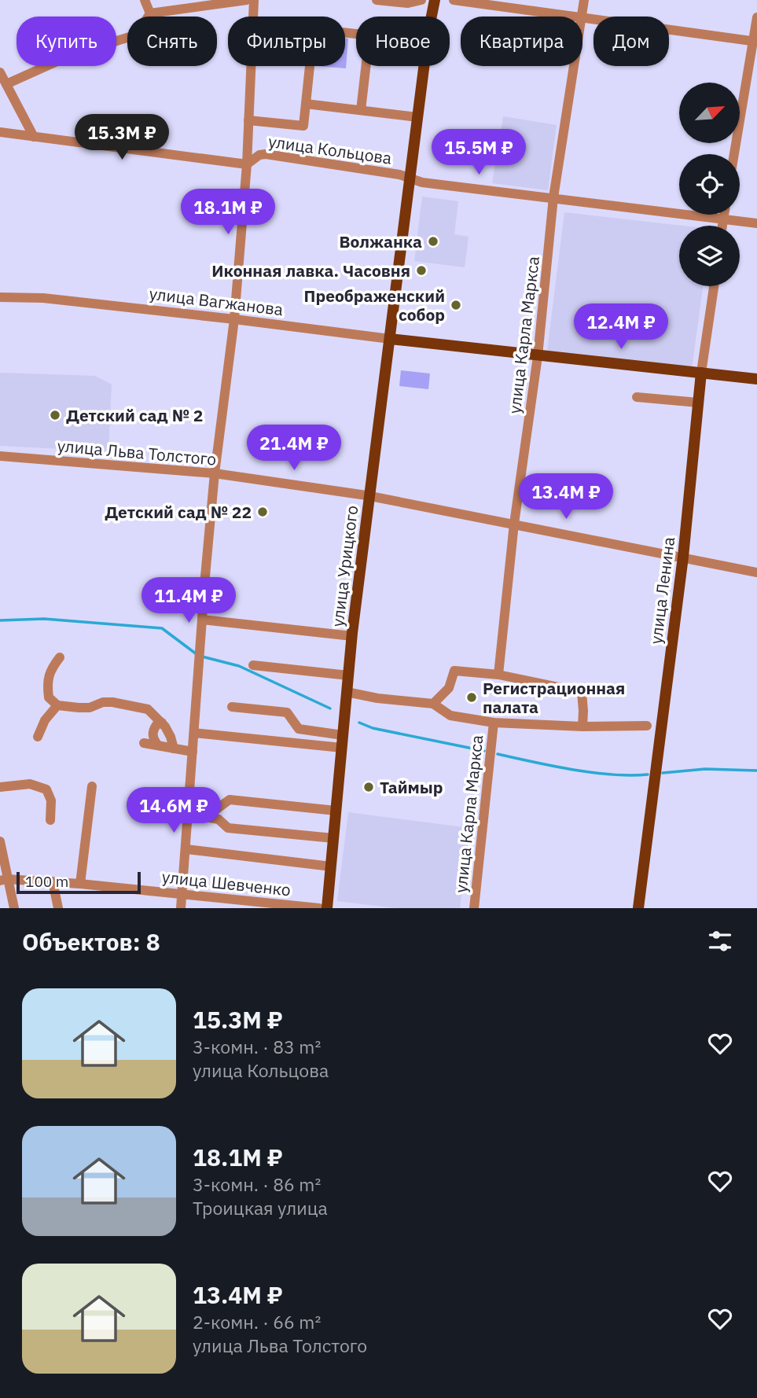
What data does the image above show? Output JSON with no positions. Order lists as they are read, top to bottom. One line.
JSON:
{"streets":{"main road":["улица Вагжанова","улица Урицкого","улица Ленина"],"street":["улица Кольцова","улица Карла Маркса","улица Льва Толстого","улица Шевченко"]},"crossings":[["улица Кольцова","улица Карла Маркса"],["улица Кольцова","улица Урицкого"],["улица Вагжанова","улица Карла Маркса"],["улица Вагжанова","улица Урицкого"],["улица Вагжанова","улица Ленина"],["улица Карла Маркса","улица Льва Толстого"],["улица Льва Толстого","улица Урицкого"],["улица Льва Толстого","улица Ленина"]],"places":["Волжанка","Иконная лавка. Часовня","Преображенский собор","Детский сад № 2","Детский сад № 22","Регистрационная палата","Таймыр"],"scale_bar":"100 m","north":"top right","page":{"chip":["Купить","Снять","Фильтры","Новое","Квартира","Дом"],"price":["15.3M ₽","15.5M ₽","18.1M ₽","12.4M ₽","21.4M ₽","13.4M ₽","11.4M ₽","14.6M ₽"],"scale":"100 m","heading":"Объектов: 8","list":[{"name":"15.3M ₽","note":"3-комн. · 83 m² · улица Кольцова"},{"name":"18.1M ₽","note":"3-комн. · 86 m² · Троицкая улица"},{"name":"13.4M ₽","note":"2-комн. · 66 m² · улица Льва Толстого"}]}}
